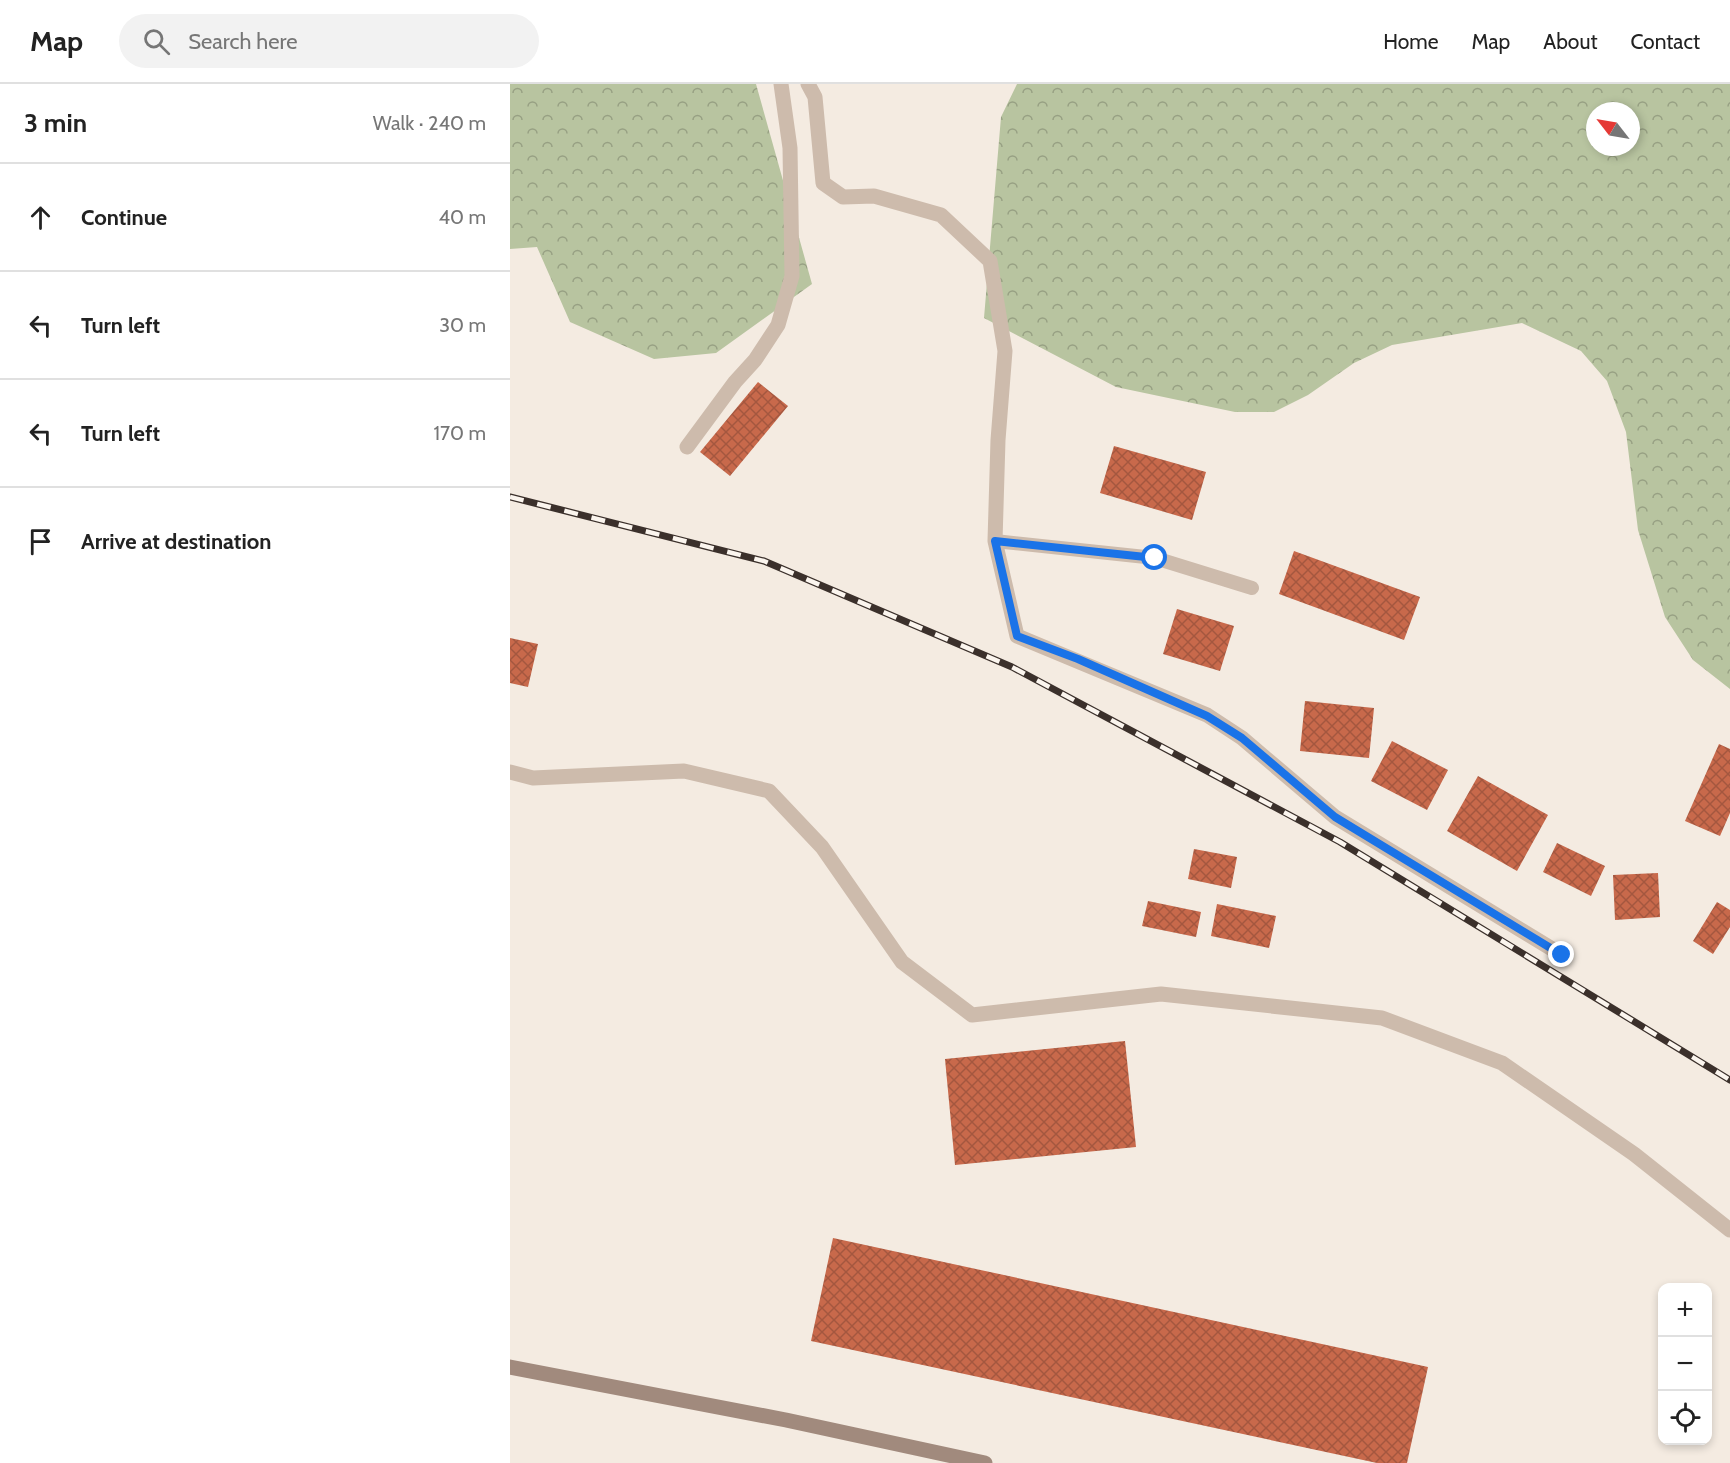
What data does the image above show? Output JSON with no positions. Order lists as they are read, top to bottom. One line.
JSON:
{"north":"top left","page":{"header":"Map","search":"Search here","nav":["Home","Map","About","Contact"],"heading":["3 min","Walk · 240 m"],"list":[["Continue","40 m"],["Turn left","30 m"],["Turn left","170 m"],"Arrive at destination"],"map_buttons":["+","−"]}}
